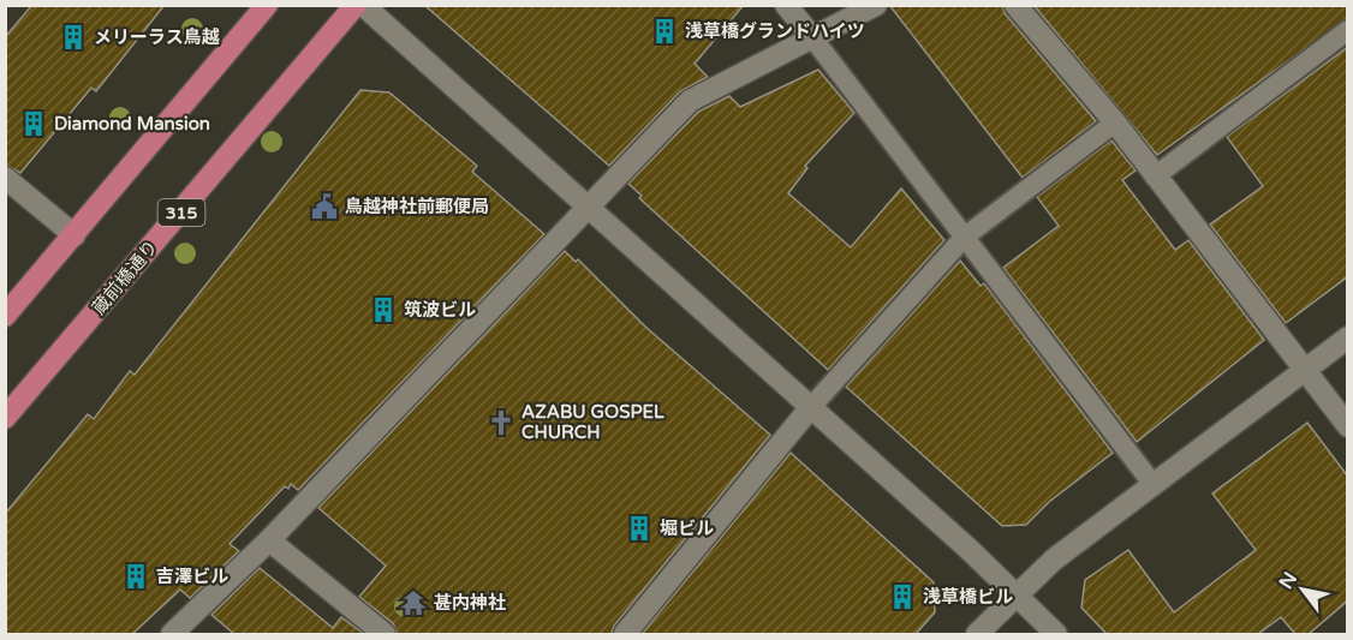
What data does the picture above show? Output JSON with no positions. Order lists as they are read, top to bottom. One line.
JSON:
{"streets":{"main road":["315","蔵前橋通り"]},"places":{"building":["浅草橋グランドハイツ","メリーラス鳥越","Diamond Mansion","筑波ビル","堀ビル","吉澤ビル","浅草橋ビル"],"public building":["鳥越神社前郵便局"],"church":["AZABU GOSPEL CHURCH"],"temple":["甚内神社"]},"north":"top left"}
